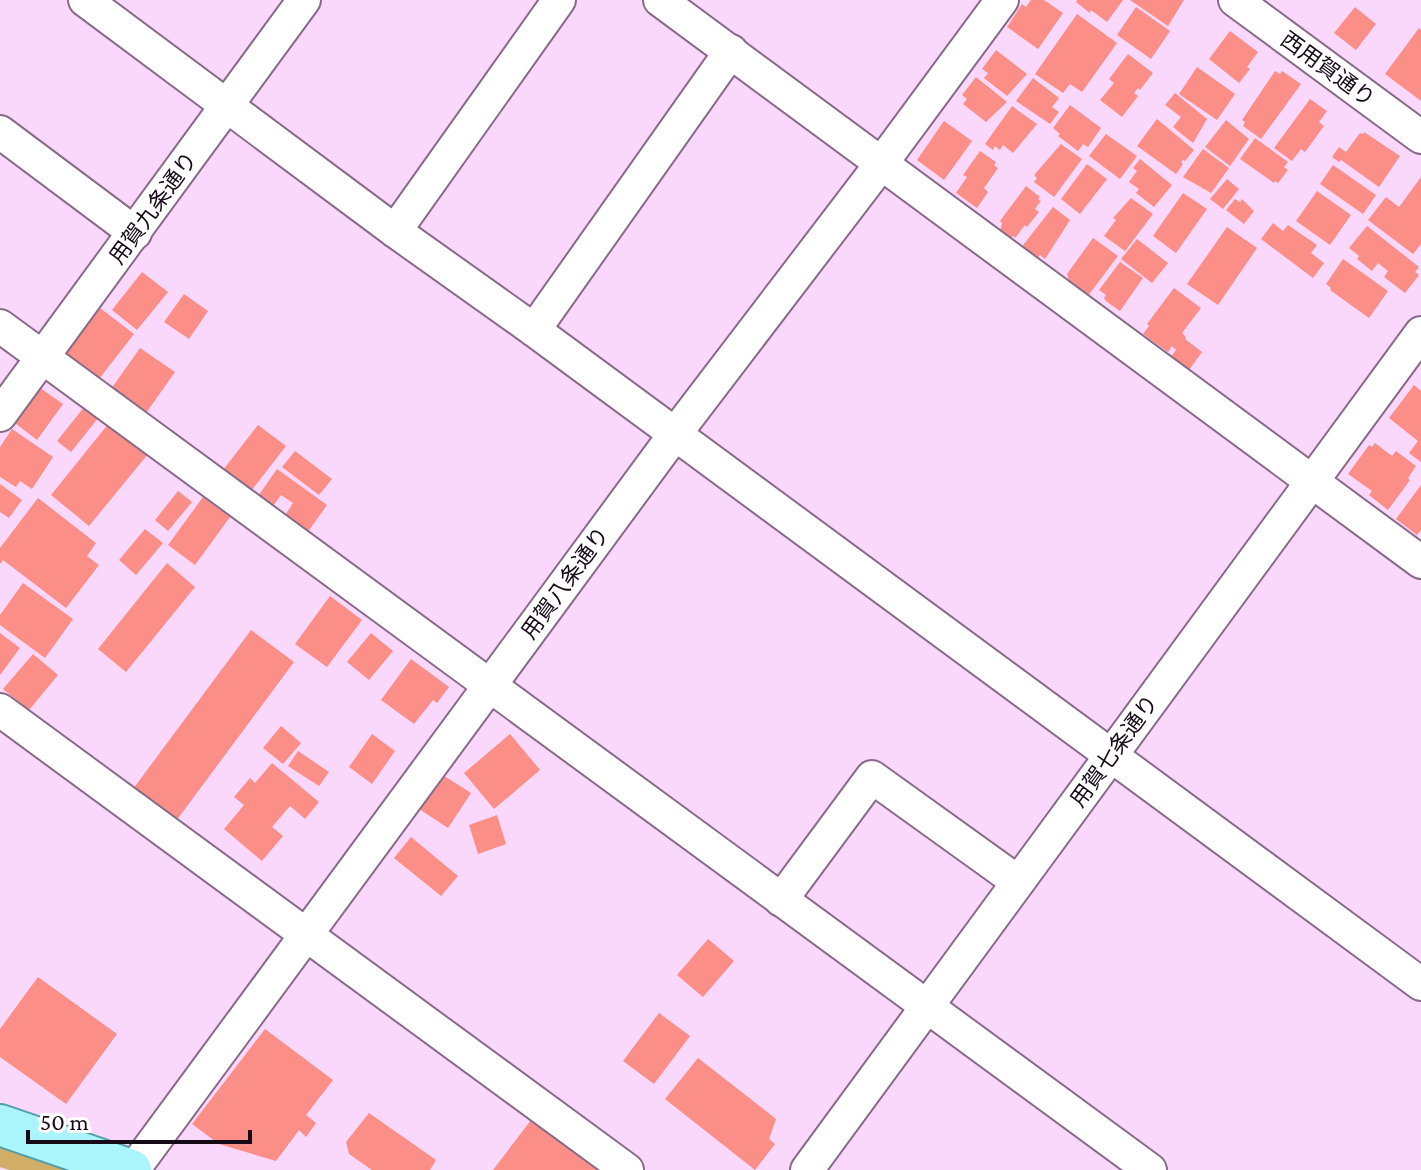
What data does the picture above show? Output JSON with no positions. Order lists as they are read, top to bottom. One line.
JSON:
{"streets":{"street":["西用賀通り","用賀九条通り","用賀八条通り","用賀七条通り"]},"scale_bar":"50 m"}
